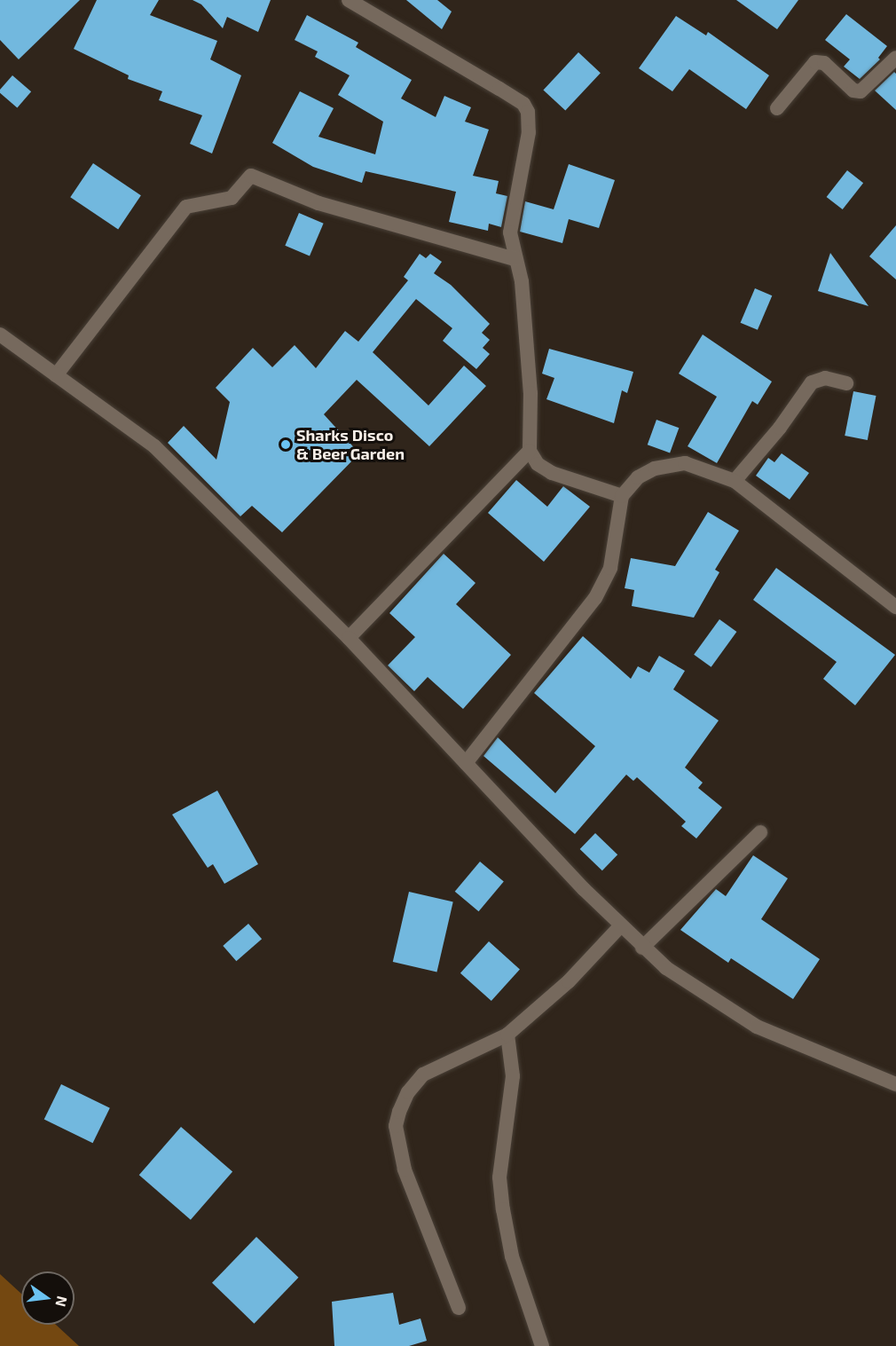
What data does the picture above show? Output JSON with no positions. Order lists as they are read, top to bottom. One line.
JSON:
{"places":["Sharks Disco & Beer Garden"],"north":"right"}
